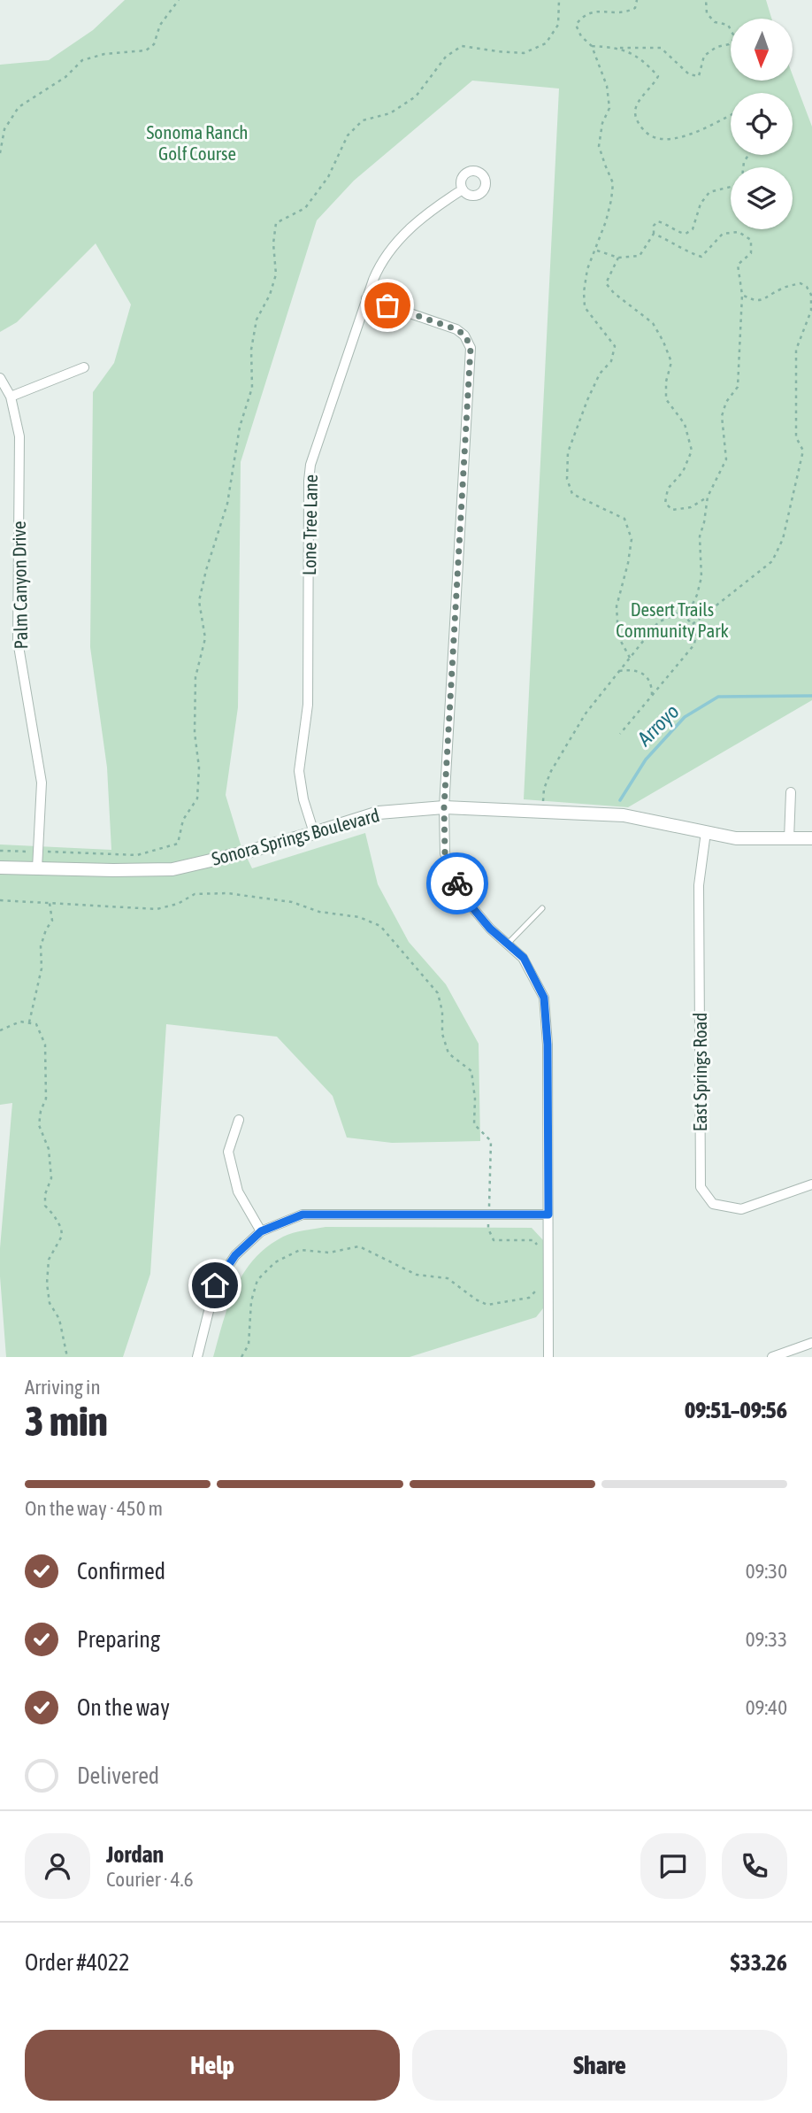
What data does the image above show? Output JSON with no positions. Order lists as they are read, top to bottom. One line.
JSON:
{"streets":{"street":["Lone Tree Lane","Palm Canyon Drive","Sonora Springs Boulevard","East Springs Road"]},"crossings":[["Lone Tree Lane","Sonora Springs Boulevard"],["Palm Canyon Drive","Sonora Springs Boulevard"],["Sonora Springs Boulevard","East Springs Road"]],"water":["Arroyo"],"parks":["Sonoma Ranch Golf Course","Desert Trails Community Park"],"north":"bottom","page":{"heading":["3 min","Arriving in","09:51–09:56"],"panel":["Jordan","Courier · 4.6","Order #4022","$33.26"],"bar":"On the way · 450 m","list":[["Confirmed","09:30"],["Preparing","09:33"],["On the way","09:40"],"Delivered"],"buttons":["Help","Share"]}}
